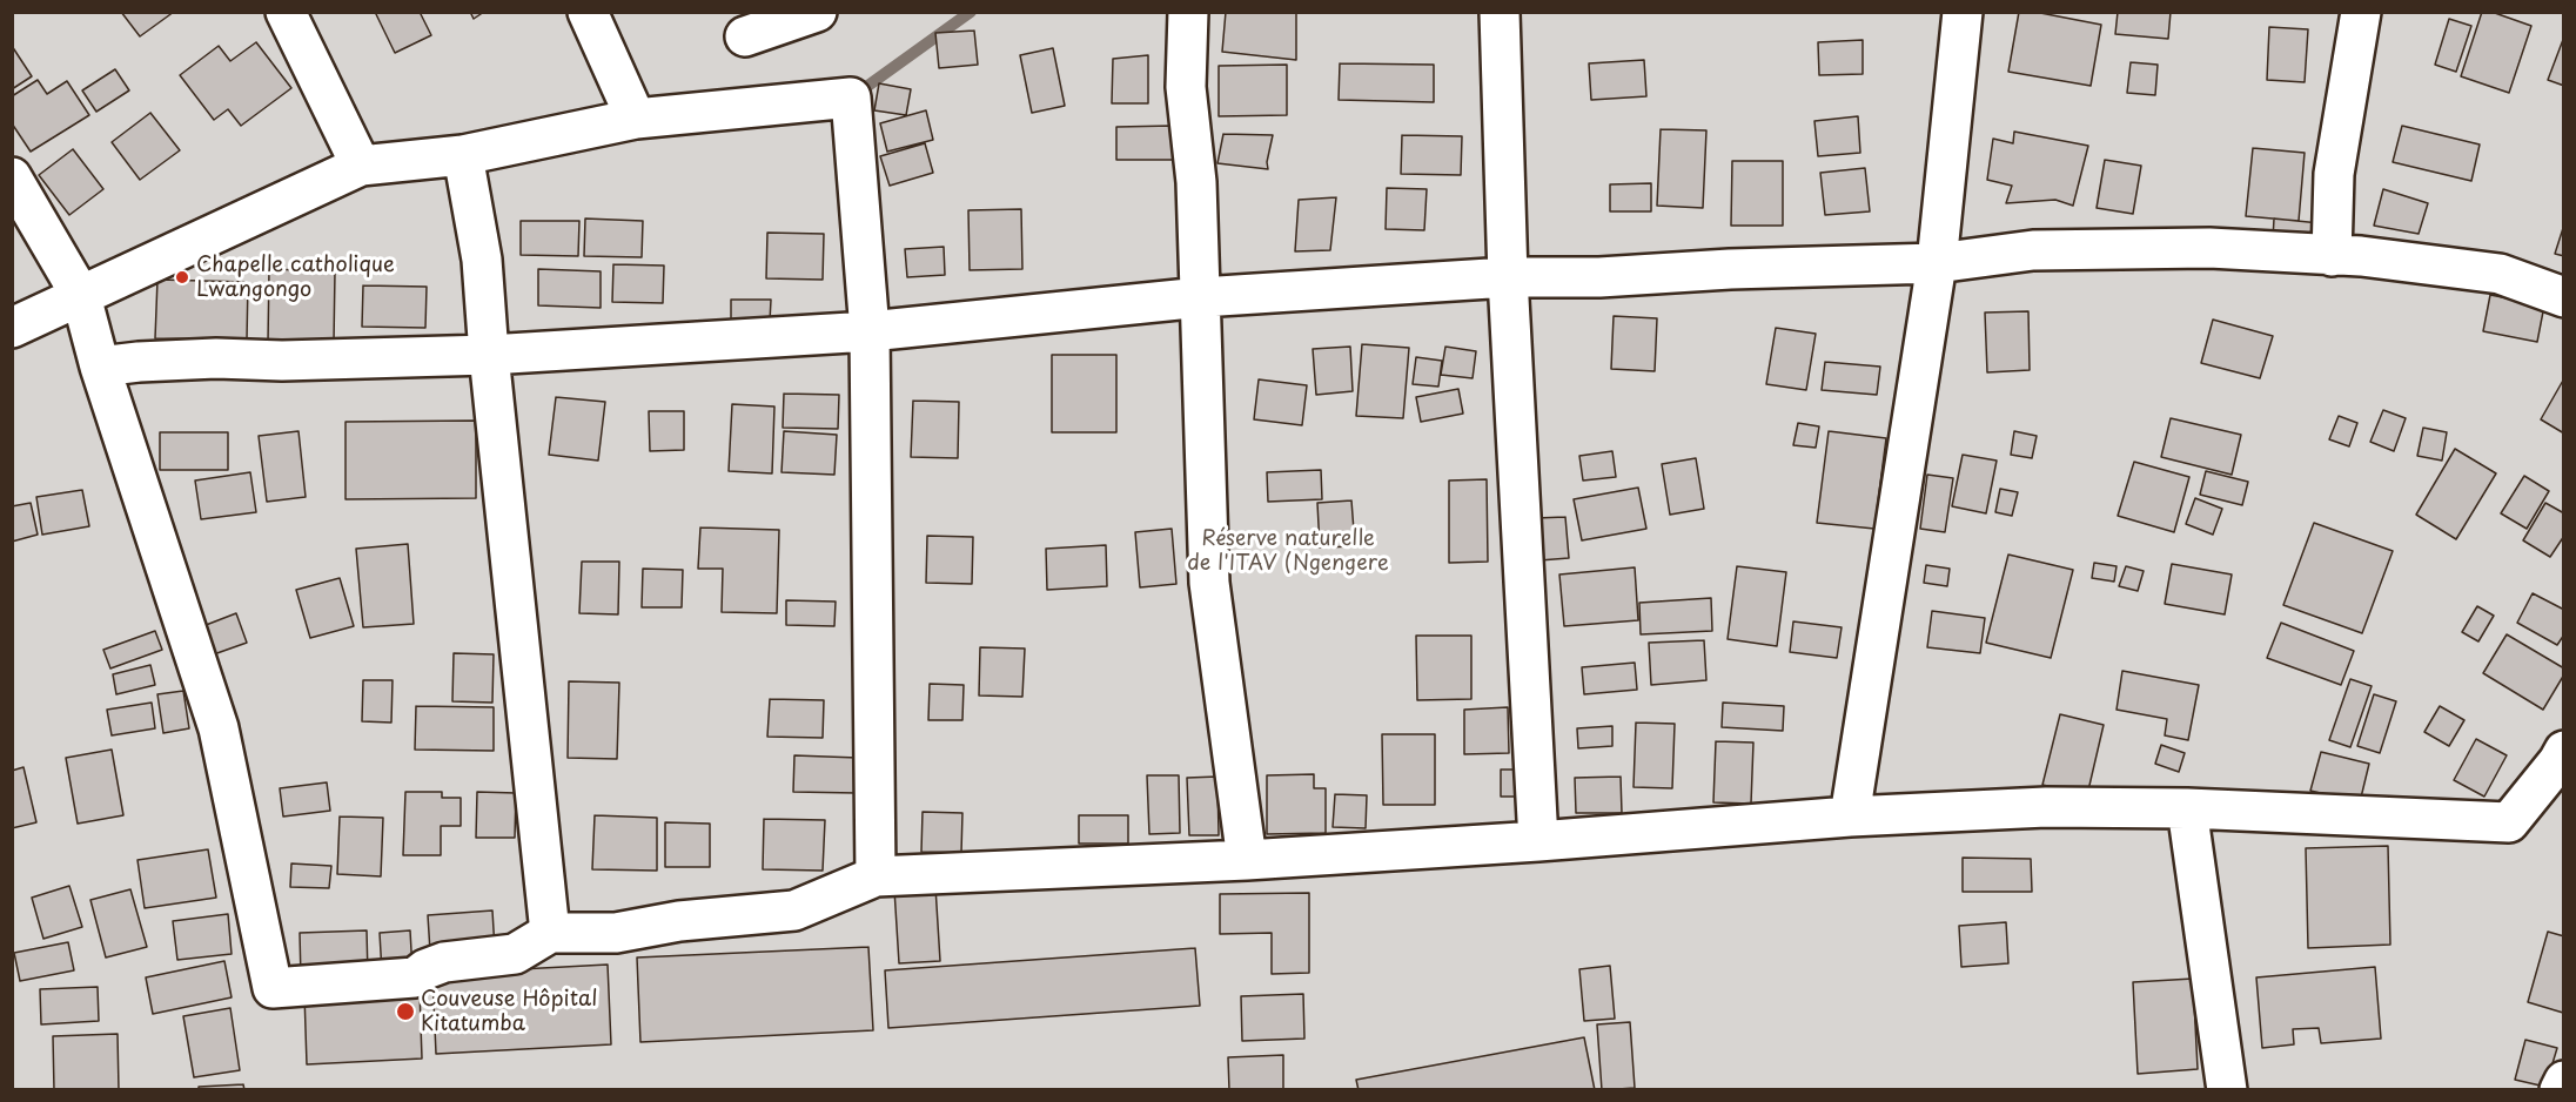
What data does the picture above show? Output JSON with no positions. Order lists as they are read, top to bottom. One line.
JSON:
{"parks":["Réserve naturelle de l'ITAV (Ngengere"],"places":["Chapelle catholique Lwangongo","Couveuse Hôpital Kitatumba"]}
